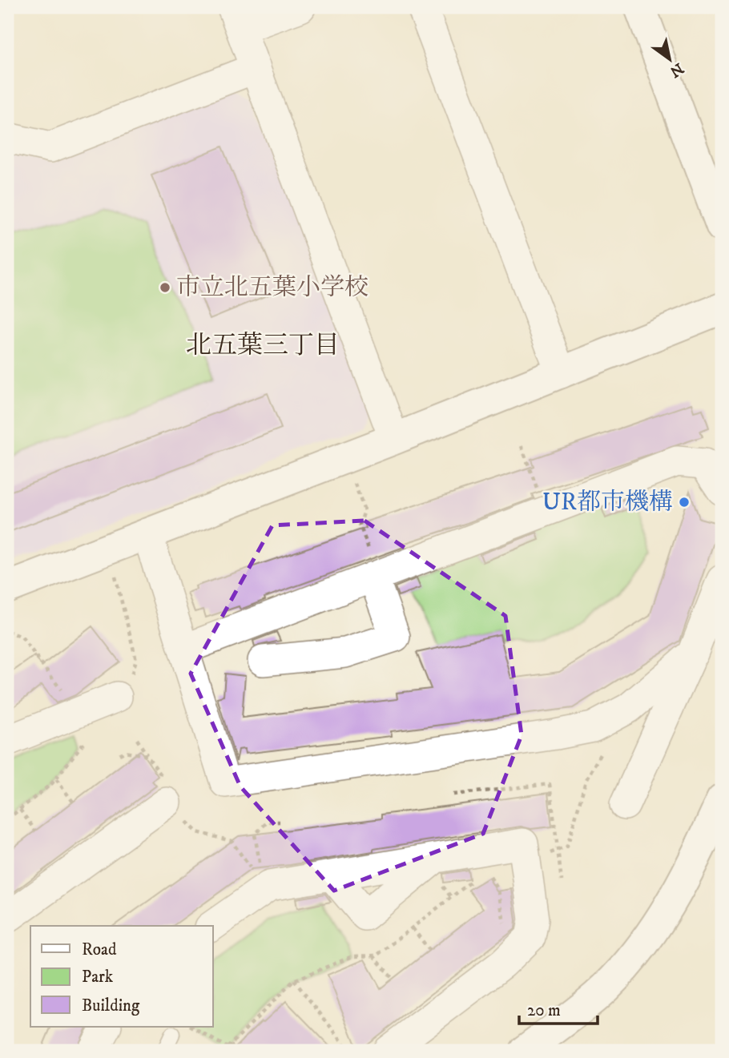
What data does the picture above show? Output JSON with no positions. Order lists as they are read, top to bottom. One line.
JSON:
{"districts":["北五葉三丁目"],"places":["市立北五葉小学校","UR都市機構"],"legend":["Road","Park","Building"],"scale_bar":"20 m","north":"bottom right"}
